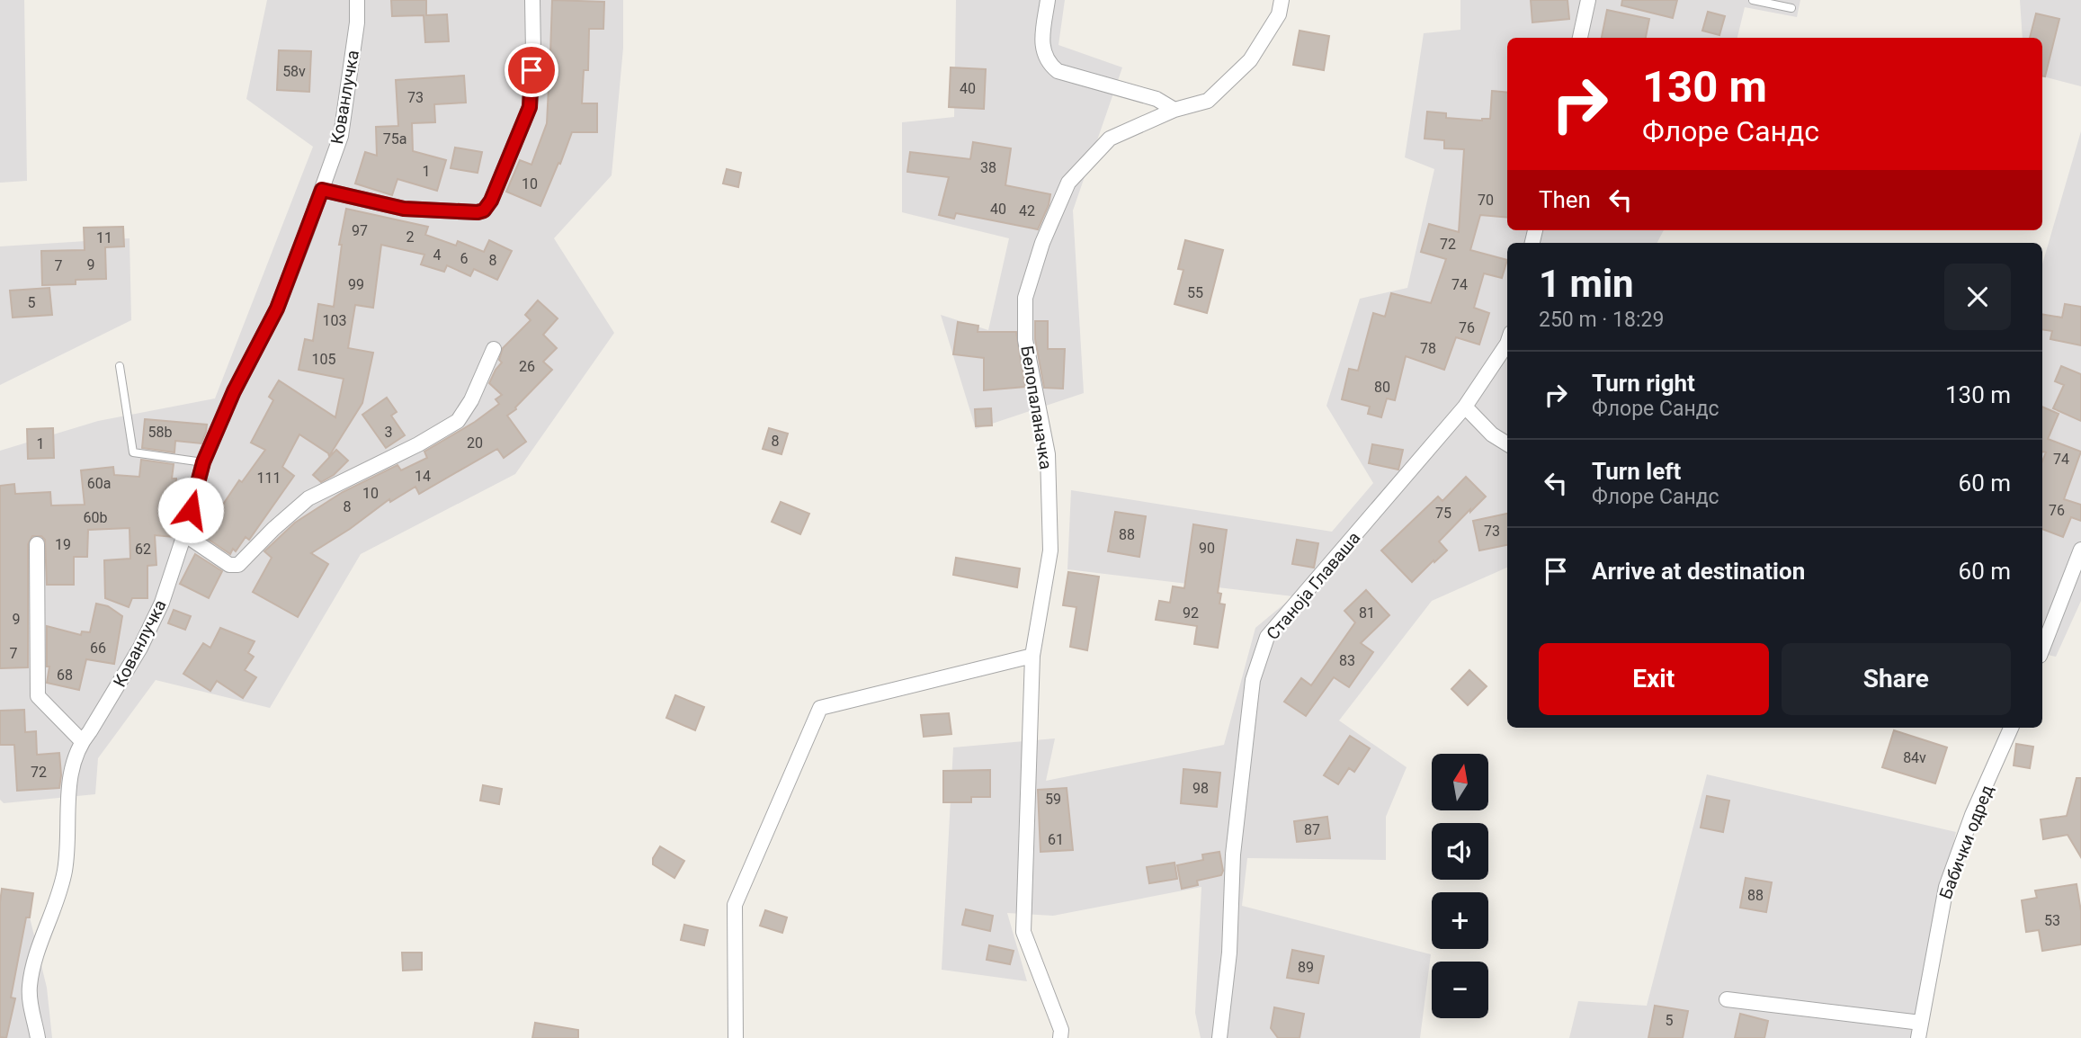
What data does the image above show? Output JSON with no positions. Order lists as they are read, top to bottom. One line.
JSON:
{"streets":{"street":["Кованлучка","Белопаланачка","Станоја Главаша","Бабички одред"]},"house_numbers":["58v","40","73","75a","38","1","10","70","40","42","97","2","11","72","4","6","8","9","7","99","74","55","5","103","76","78","105","26","80","58b","3","8","20","1","74","14","111","60a","10","8","76","75","60b","73","88","19","90","62","92","81","9","66","7","83","68","84v","72","98","59","87","61","88","53","89","5"],"north":"top","page":{"turn":["130 m","Флоре Сандс"],"then":"Then","heading":["1 min","250 m · 18:29"],"list":[{"name":"Turn right","note":"Флоре Сандс","value":"130 m"},{"name":"Turn left","note":"Флоре Сандс","value":"60 m"},{"name":"Arrive at destination","value":"60 m"}],"buttons":["Exit","Share"],"map_buttons":["+","−"]}}
